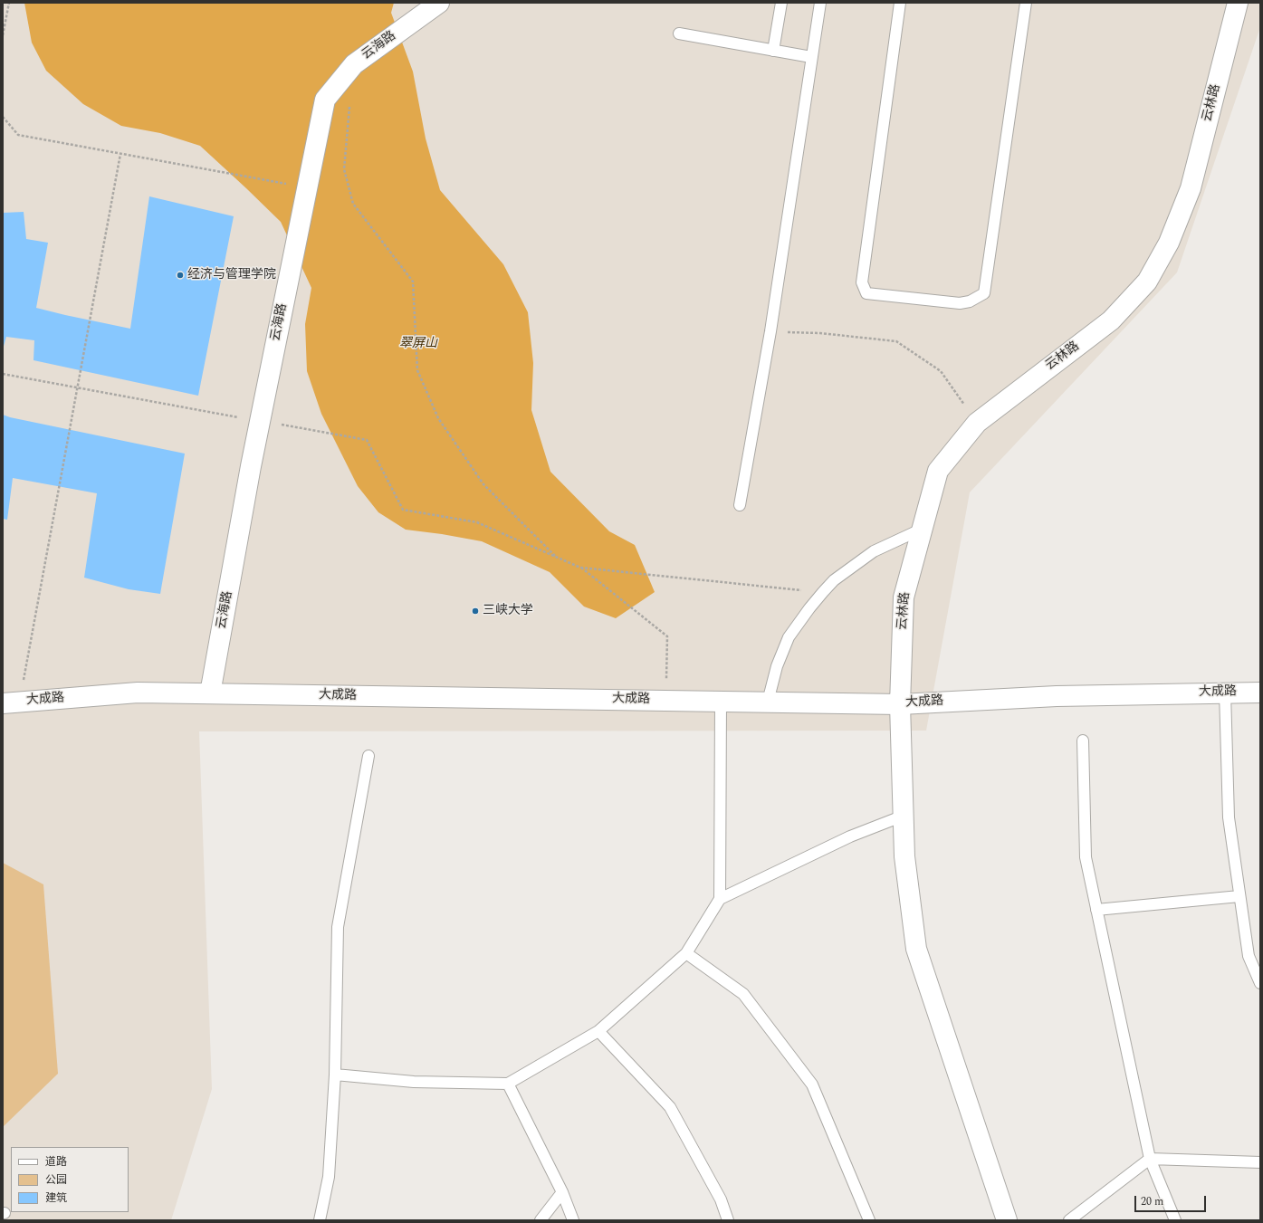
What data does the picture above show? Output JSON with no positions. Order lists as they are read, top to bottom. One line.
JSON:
{"streets":{"street":["云海路","云林路","大成路"]},"crossings":[["云海路","大成路"],["云林路","大成路"]],"parks":["翠屏山"],"places":["经济与管理学院","三峡大学"],"legend":["道路","公园","建筑"],"scale_bar":"20 m"}
